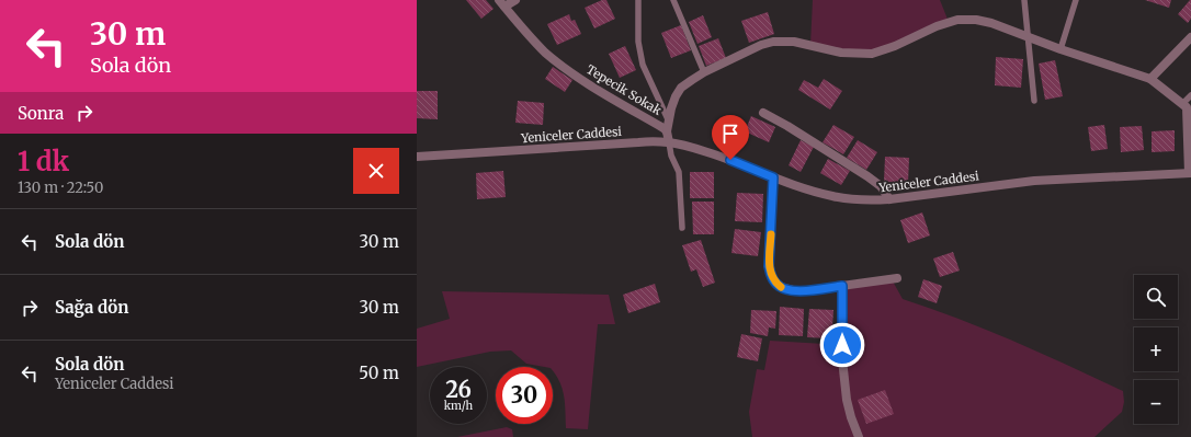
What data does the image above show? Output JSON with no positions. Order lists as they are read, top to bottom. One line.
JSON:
{"streets":{"street":["Tepecik Sokak","Yeniceler Caddesi"]},"crossings":[["Tepecik Sokak","Yeniceler Caddesi"]],"page":{"turn":["30 m","Sola dön"],"then":"Sonra","heading":["1 dk","130 m · 22:50"],"list":[{"name":"Sola dön","value":"30 m"},{"name":"Sağa dön","value":"30 m"},{"name":"Sola dön","note":"Yeniceler Caddesi","value":"50 m"}],"map_buttons":["+","−"],"speed":"26 km/h","limit":"30"}}
